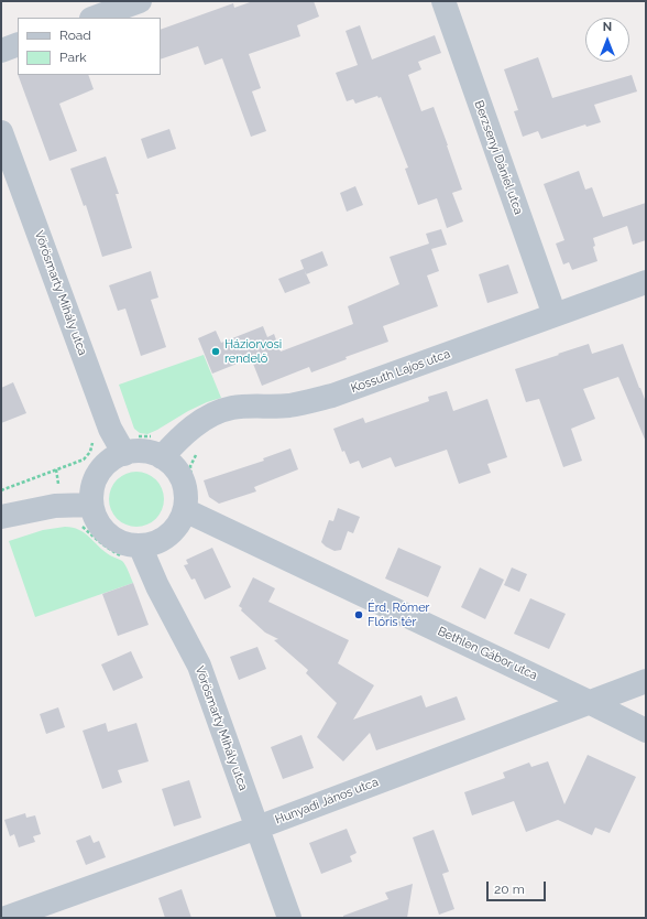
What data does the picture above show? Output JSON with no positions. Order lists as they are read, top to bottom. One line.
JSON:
{"streets":{"street":["Berzsenyi Dániel utca","Vörösmarty Mihály utca","Kossuth Lajos utca","Bethlen Gábor utca","Hunyadi János utca"]},"crossings":[["Berzsenyi Dániel utca","Kossuth Lajos utca"],["Vörösmarty Mihály utca","Kossuth Lajos utca"],["Vörösmarty Mihály utca","Bethlen Gábor utca"],["Vörösmarty Mihály utca","Hunyadi János utca"],["Kossuth Lajos utca","Bethlen Gábor utca"],["Bethlen Gábor utca","Hunyadi János utca"]],"places":["Háziorvosi rendelő","Érd, Rómer Flóris tér"],"legend":["Road","Park"],"scale_bar":"20 m","north":"top"}
